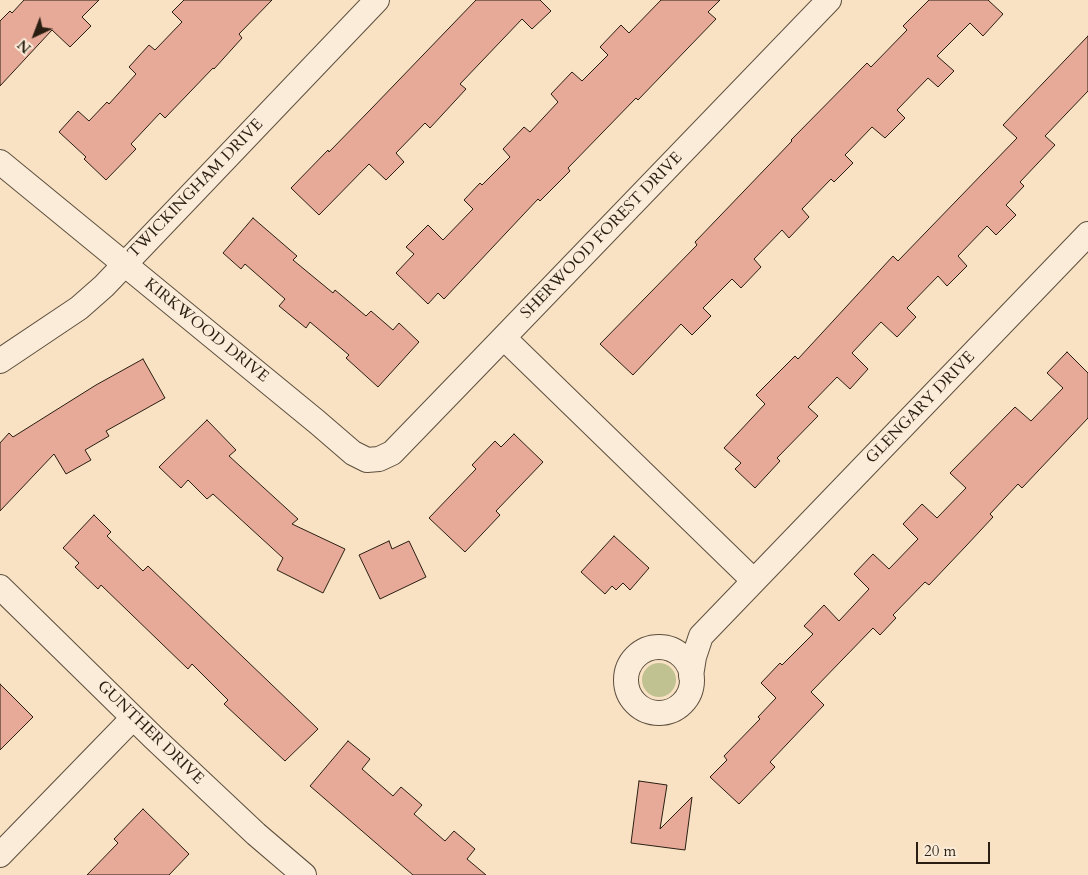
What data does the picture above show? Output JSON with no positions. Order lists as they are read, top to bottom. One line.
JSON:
{"streets":{"street":["TWICKINGHAM DRIVE","SHERWOOD FOREST DRIVE","KIRKWOOD DRIVE","GLENGARY DRIVE","GUNTHER DRIVE"]},"crossings":[["TWICKINGHAM DRIVE","KIRKWOOD DRIVE"],["SHERWOOD FOREST DRIVE","KIRKWOOD DRIVE"]],"scale_bar":"20 m","north":"bottom left"}
